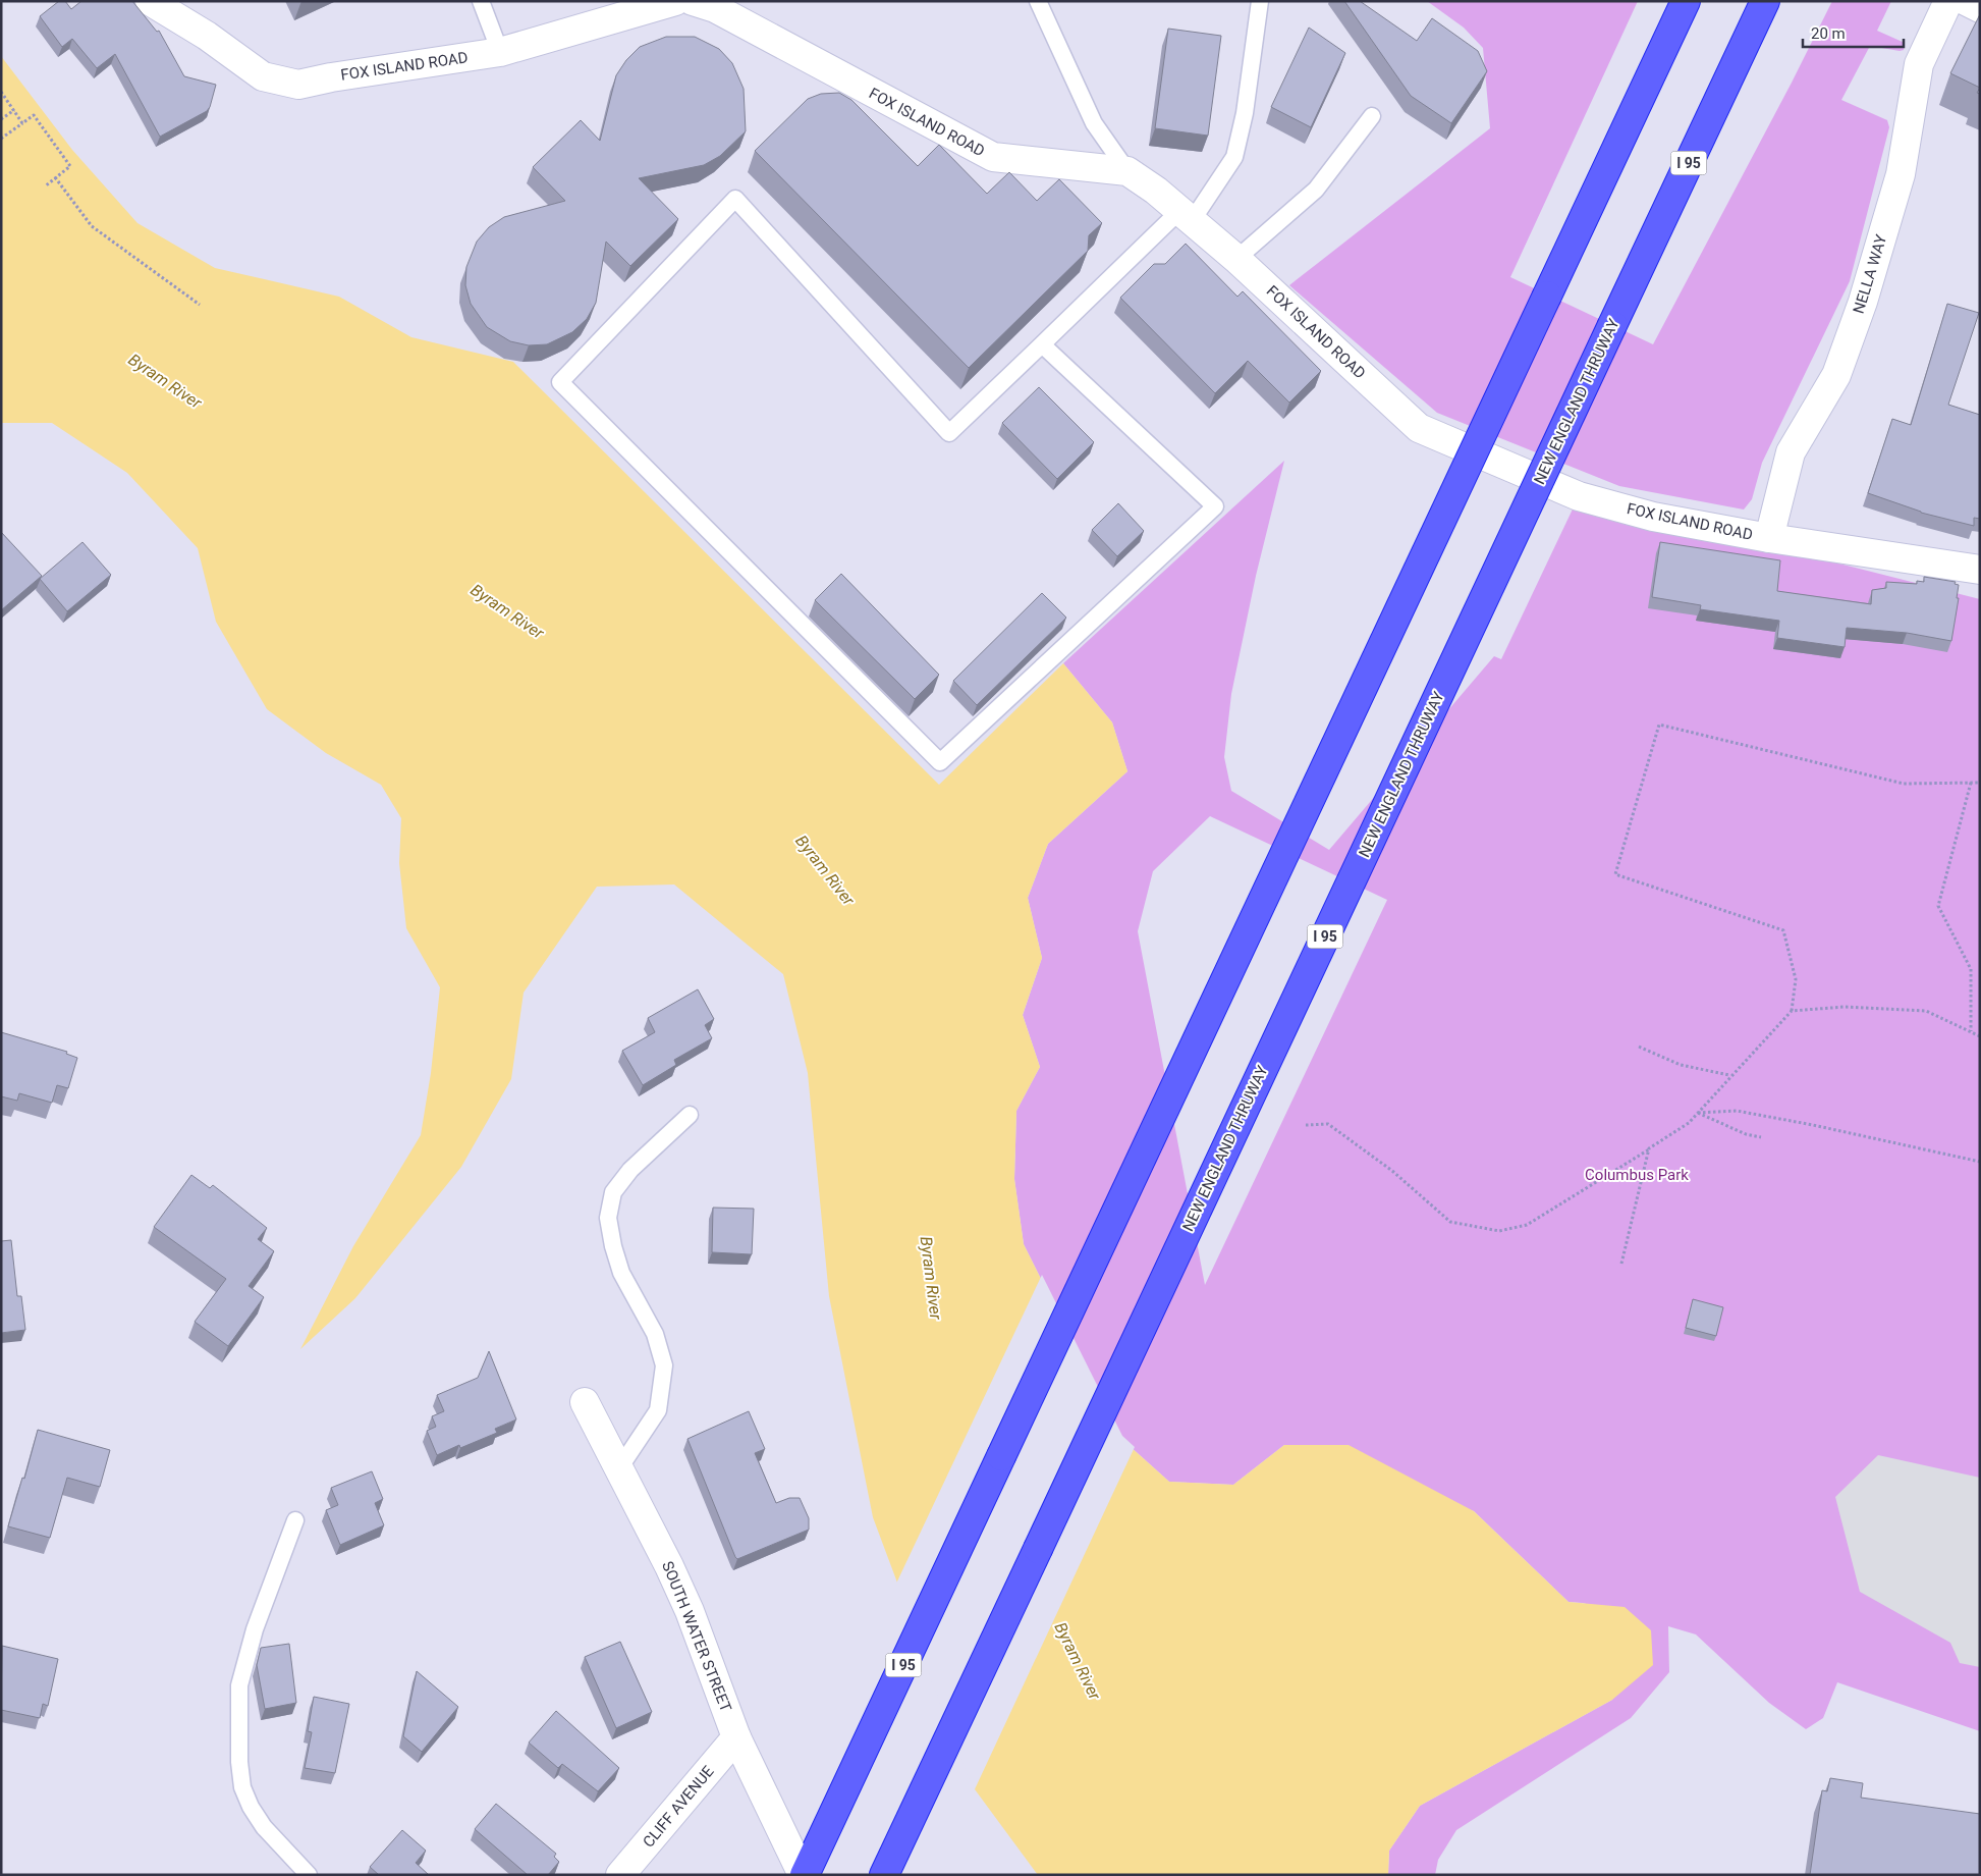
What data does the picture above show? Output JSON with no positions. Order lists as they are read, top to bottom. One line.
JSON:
{"streets":{"highway":["I 95","NEW ENGLAND THRUWAY"],"street":["FOX ISLAND ROAD","NELLA WAY","SOUTH WATER STREET","CLIFF AVENUE"]},"crossings":[["FOX ISLAND ROAD","NELLA WAY"],["I 95","SOUTH WATER STREET"],["SOUTH WATER STREET","CLIFF AVENUE"]],"water":["Byram River"],"parks":["Columbus Park"],"scale_bar":"20 m"}
